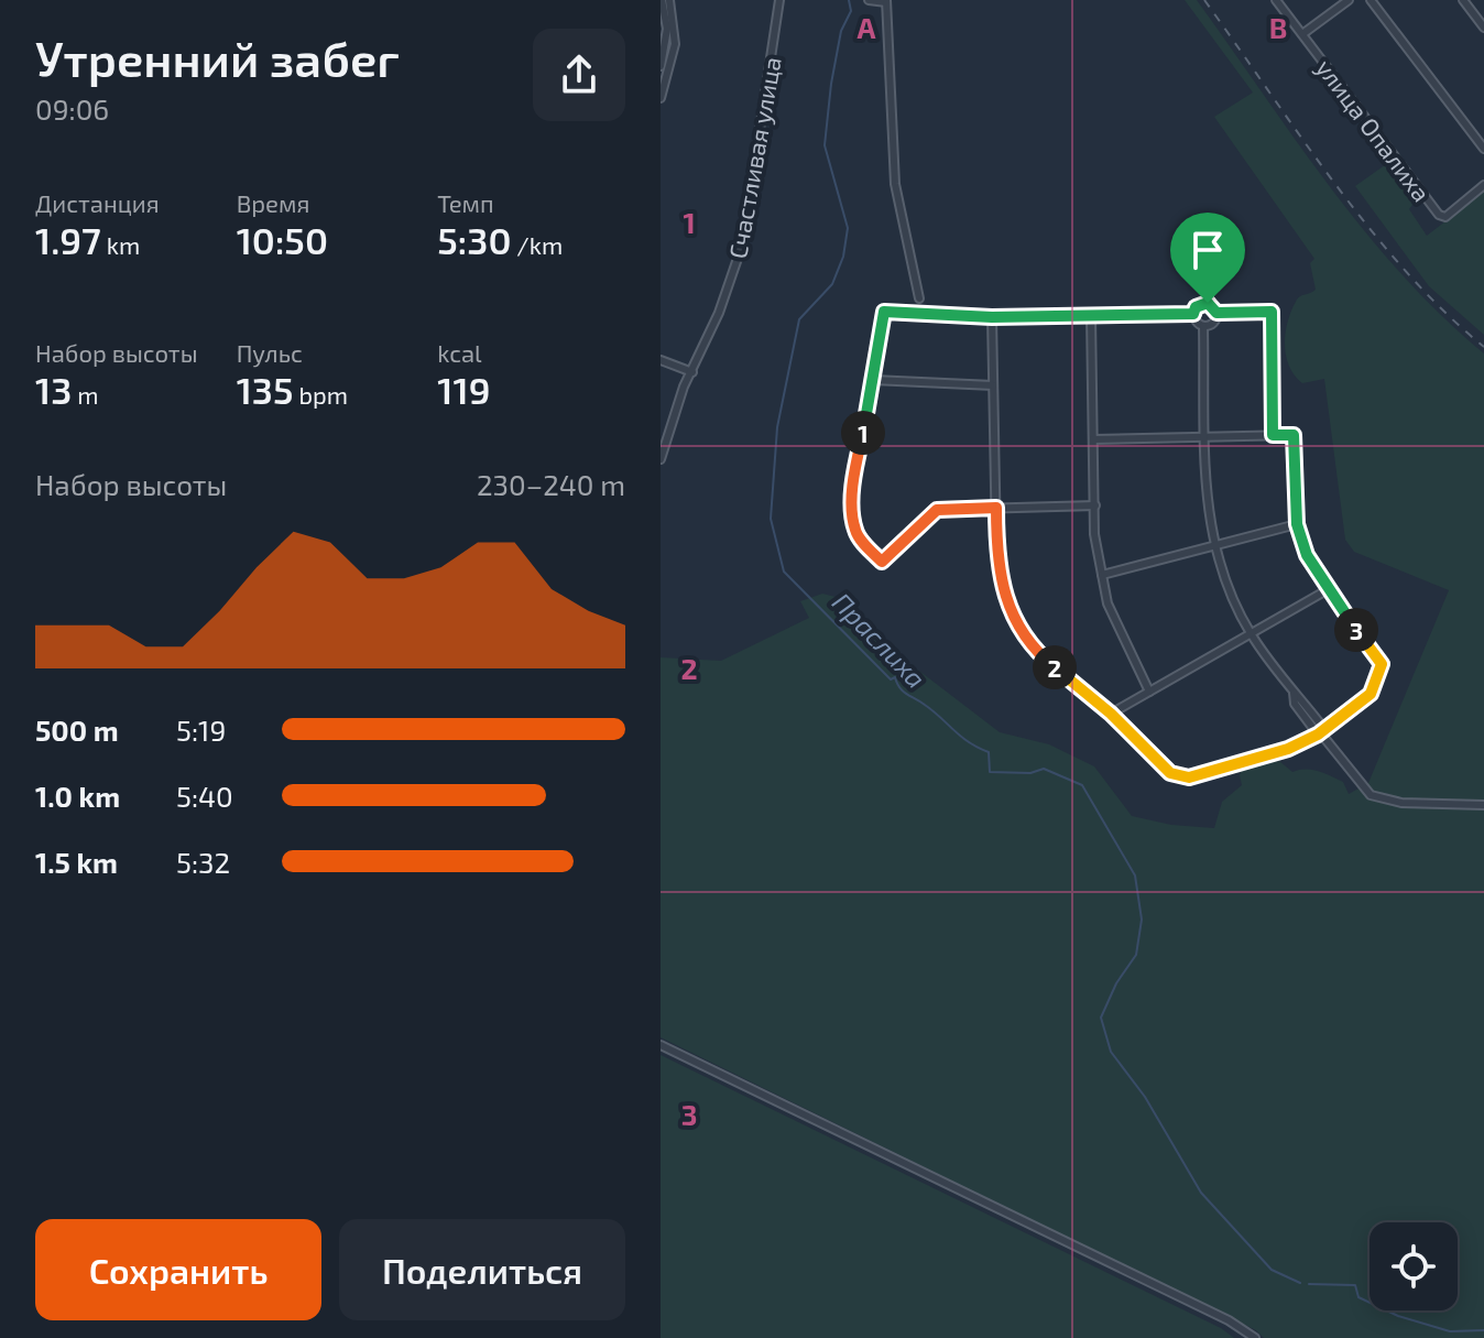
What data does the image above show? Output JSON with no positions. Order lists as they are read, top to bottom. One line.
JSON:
{"streets":{"street":["улица Опалиха","Счастливая улица"]},"water":["Праслиха"],"page":{"heading":["Утренний забег","09:06"],"stats":[["Дистанция","1.97 km"],["Время","10:50"],["Темп","5:30 /km"],["Набор высоты","13 m"],["Пульс","135 bpm"],["kcal","119"]],"pins":["1","3","2"],"chart":["Набор высоты","230–240 m"],"list":[{"name":"500 m","note":"5:19"},{"name":"1.0 km","note":"5:40"},{"name":"1.5 km","note":"5:32"}],"buttons":["Сохранить","Поделиться"]},"grid":{"columns":["A","B"],"rows":["1","2","3"]}}
